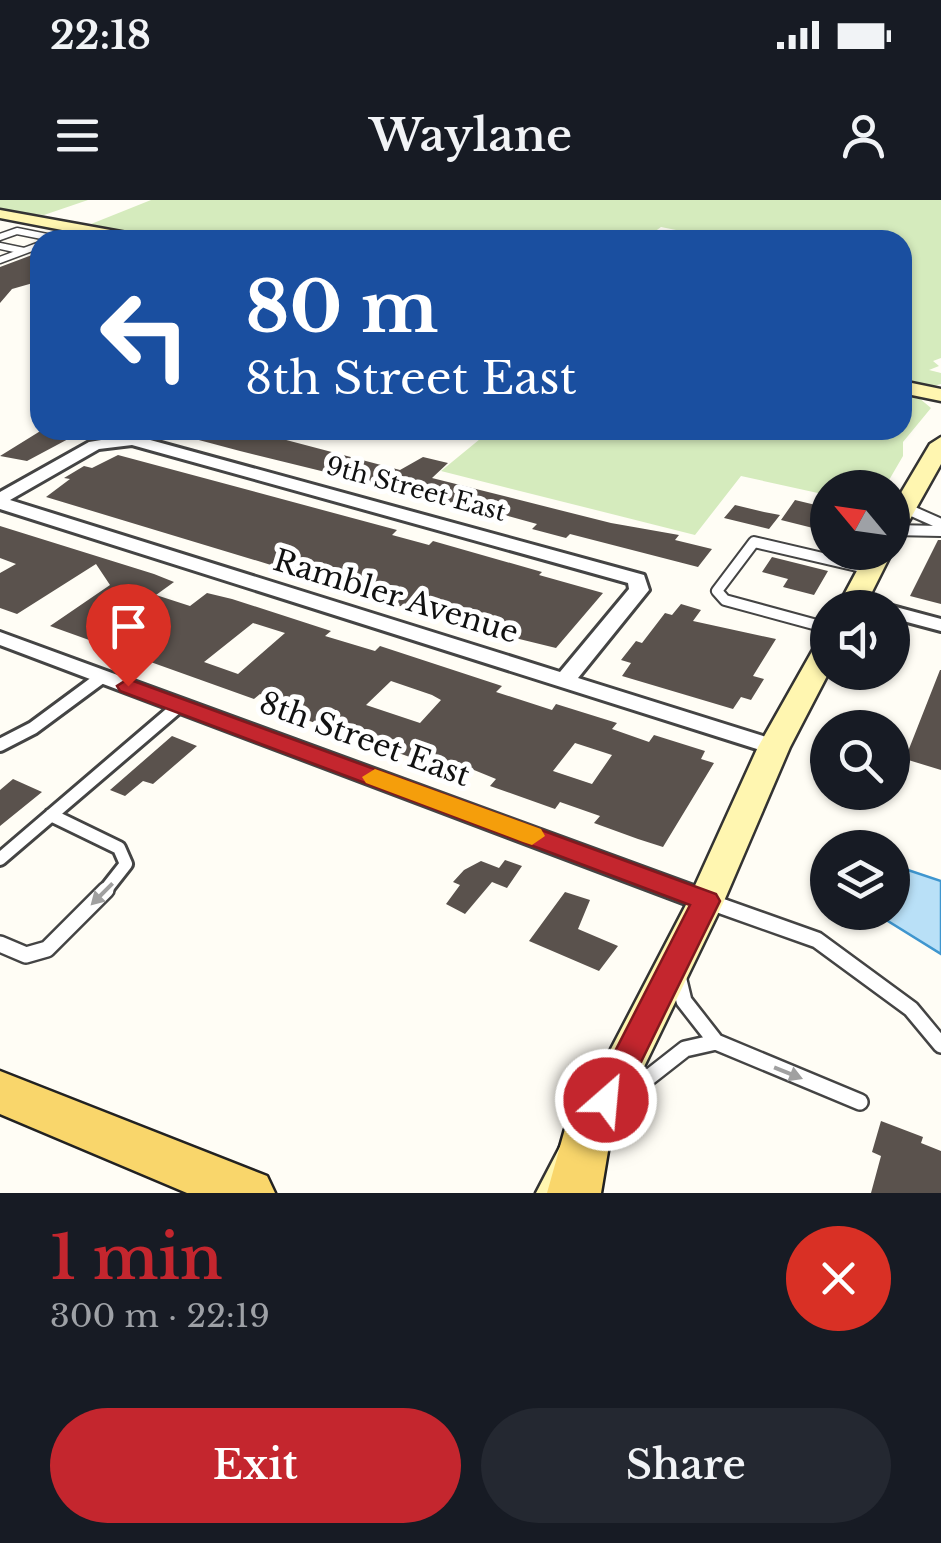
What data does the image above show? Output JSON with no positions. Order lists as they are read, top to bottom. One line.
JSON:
{"streets":{"street":["9th Street East","Rambler Avenue","8th Street East"]},"crossings":[["9th Street East","Rambler Avenue"]],"north":"top left","page":{"status":"22:18","header":"Waylane","turn":["80 m","8th Street East"],"heading":["1 min","300 m · 22:19"],"buttons":["Exit","Share"]}}
